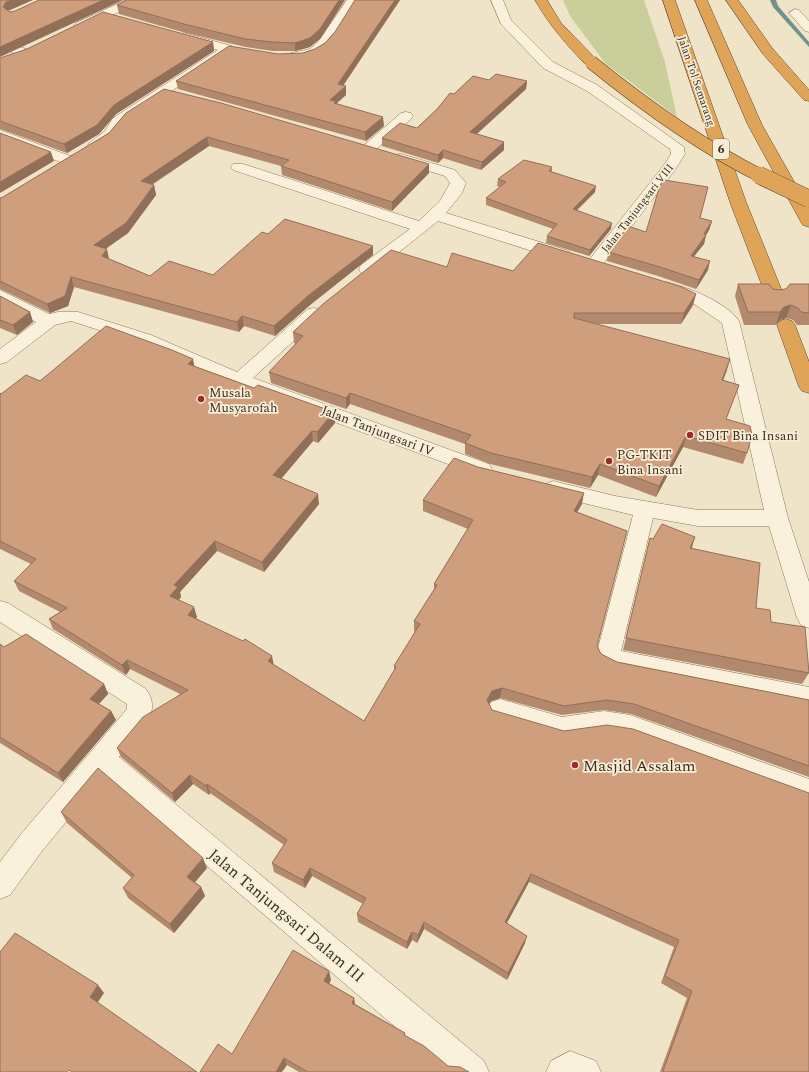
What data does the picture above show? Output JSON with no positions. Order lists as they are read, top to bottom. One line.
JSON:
{"streets":{"highway":["Jalan Tol Semarang","6"],"street":["Jalan Tanjungsari VIII","Jalan Tanjungsari IV","Jalan Tanjungsari Dalam III"]},"places":["Musala Musyarofah","SDIT Bina Insani","PG-TKIT Bina Insani","Masjid Assalam"]}
